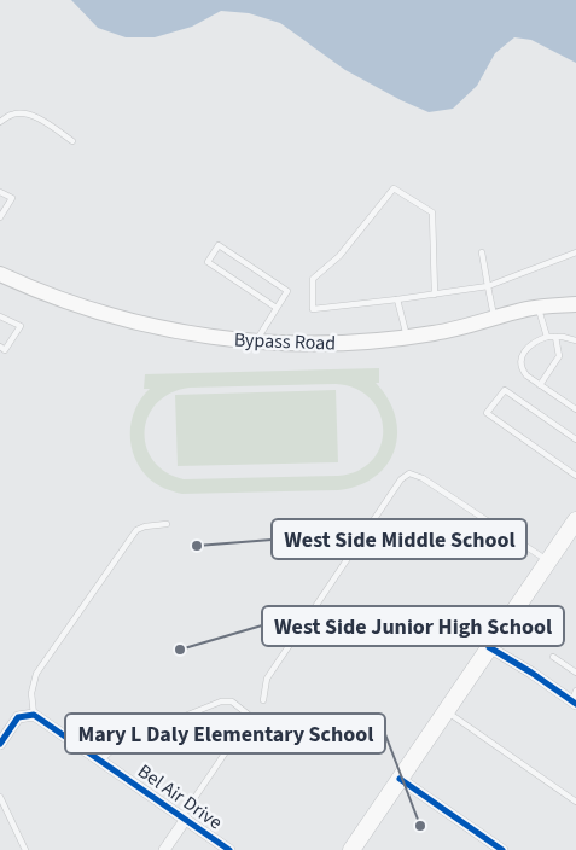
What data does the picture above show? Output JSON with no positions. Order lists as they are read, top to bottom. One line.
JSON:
{"streets":{"main road":["Bypass Road"],"street":["Bel Air Drive"]},"places":["West Side Middle School","West Side Junior High School","Mary L Daly Elementary School"]}
